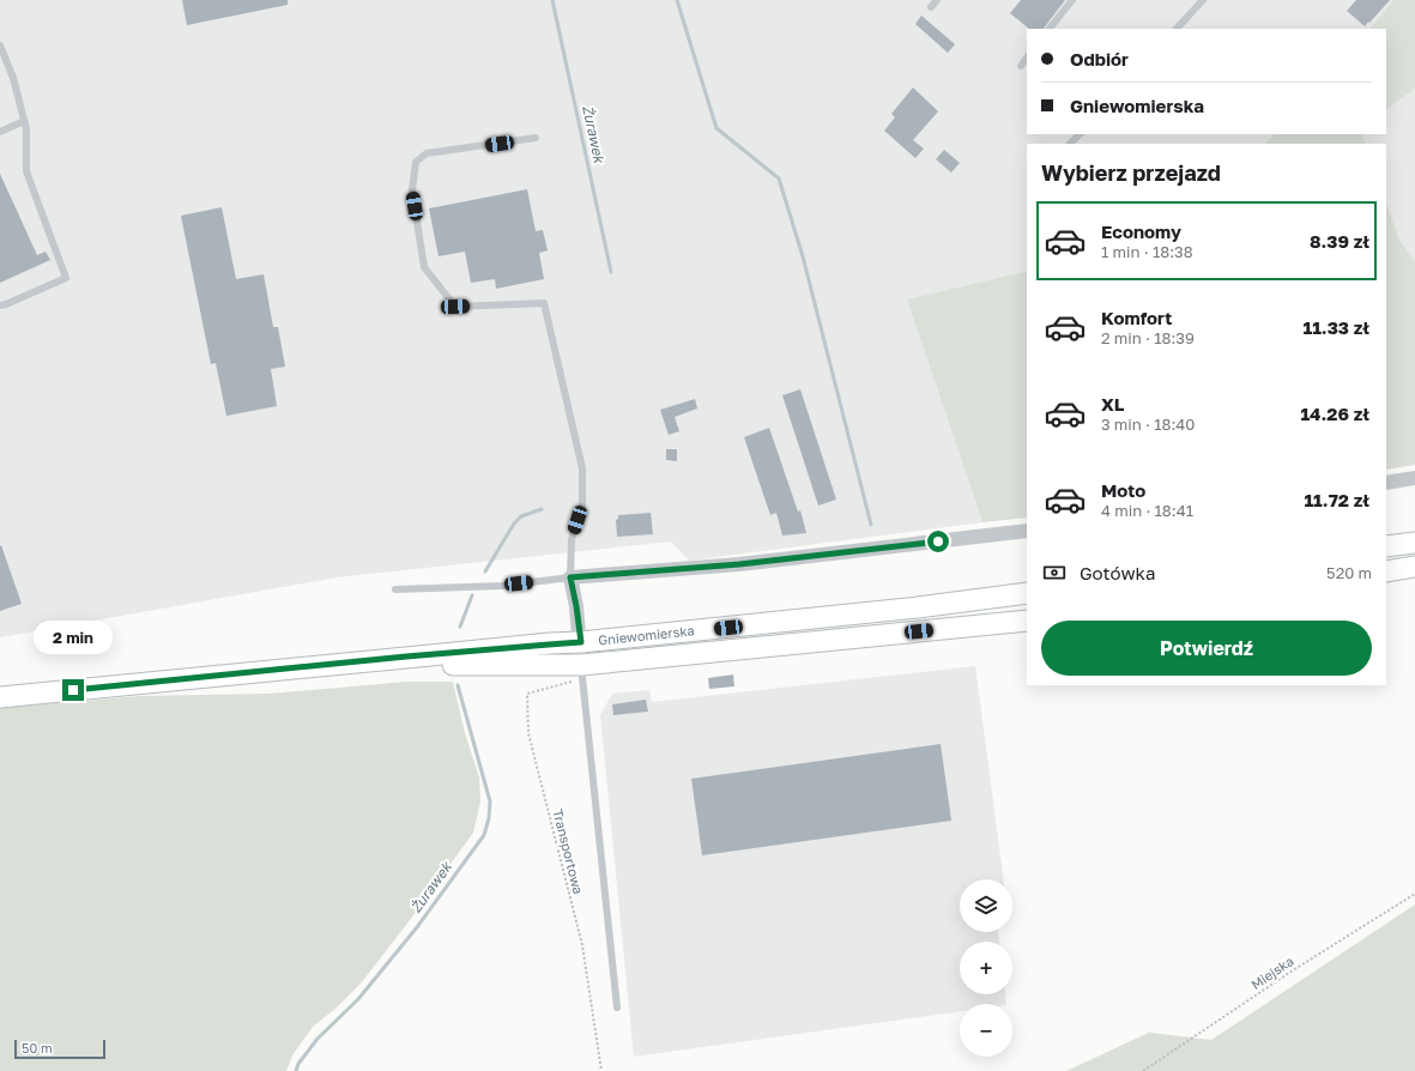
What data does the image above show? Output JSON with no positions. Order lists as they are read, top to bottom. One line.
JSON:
{"streets":{"street":["Gniewomierska"],"path":["Transportowa","Miejska"]},"crossings":[["Gniewomierska","Transportowa"]],"water":["Żurawek"],"scale_bar":"50 m","page":{"banner":["Odbiór","Gniewomierska"],"heading":"Wybierz przejazd","list":[{"name":"Economy","note":"1 min · 18:38","value":"8.39 zł"},{"name":"Komfort","note":"2 min · 18:39","value":"11.33 zł"},{"name":"XL","note":"3 min · 18:40","value":"14.26 zł"},{"name":"Moto","note":"4 min · 18:41","value":"11.72 zł"}],"pay":["Gotówka","520 m"],"buttons":"Potwierdź","bubble":"2 min","map_buttons":["+","−"],"scale":"50 m"}}
